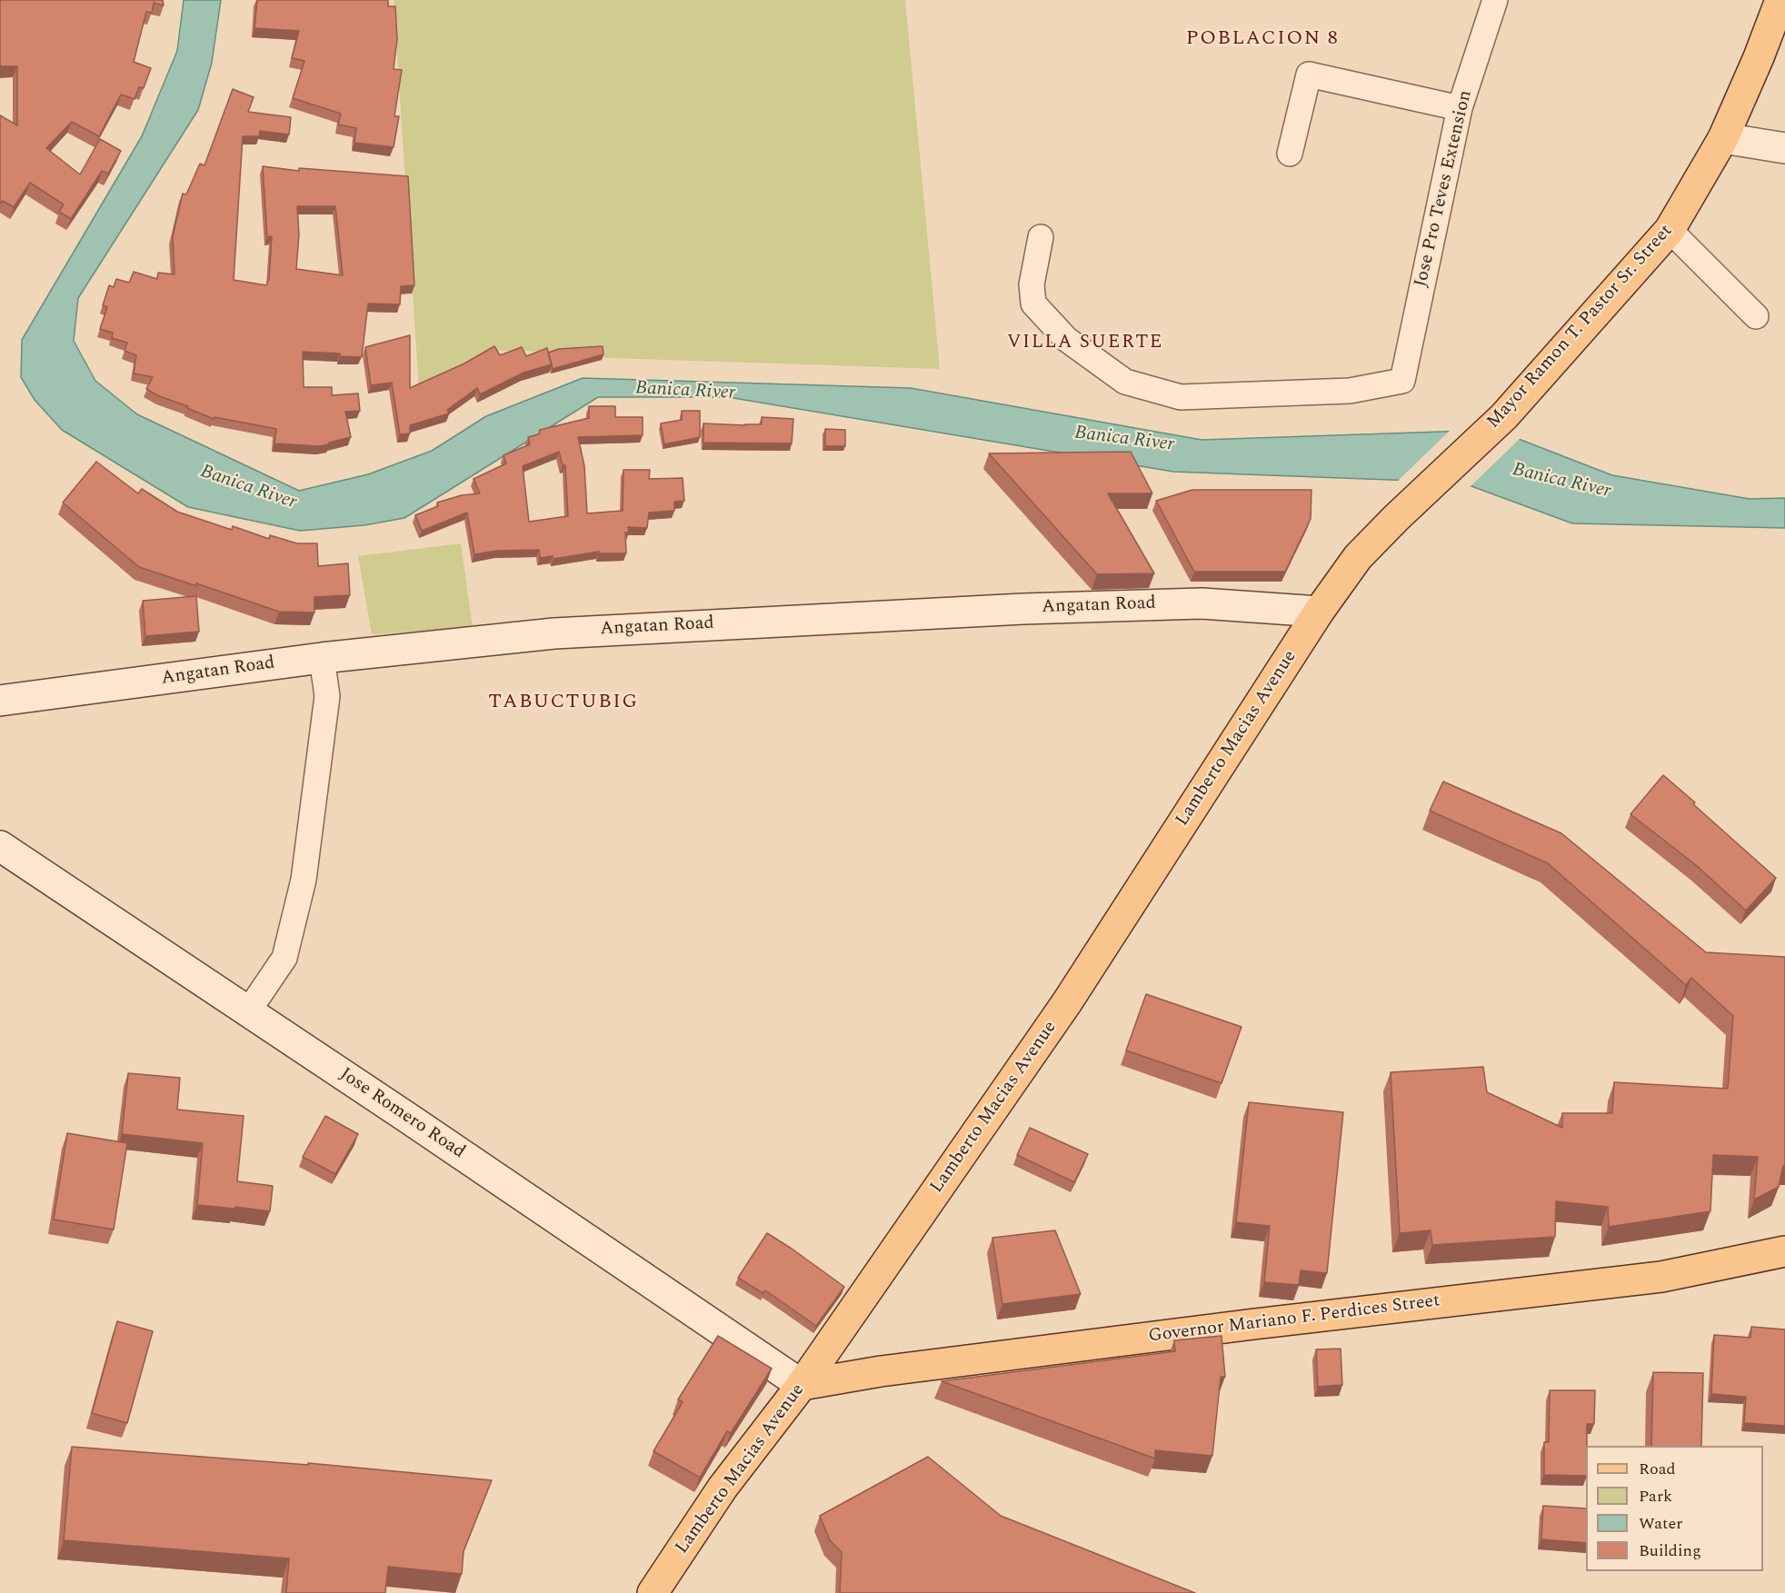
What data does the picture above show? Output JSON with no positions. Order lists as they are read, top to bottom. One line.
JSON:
{"streets":{"main road":["Mayor Ramon T. Pastor Sr. Street","Angatan Road","Lamberto Macias Avenue","Jose Romero Road","Governor Mariano F. Perdices Street"],"street":["Jose Pro Teves Extension"]},"crossings":[["Mayor Ramon T. Pastor Sr. Street","Angatan Road"],["Mayor Ramon T. Pastor Sr. Street","Lamberto Macias Avenue"],["Angatan Road","Lamberto Macias Avenue"],["Lamberto Macias Avenue","Jose Romero Road"],["Lamberto Macias Avenue","Governor Mariano F. Perdices Street"],["Jose Romero Road","Governor Mariano F. Perdices Street"]],"districts":["POBLACION 8","VILLA SUERTE","TABUCTUBIG"],"water":["Banica River"],"legend":["Road","Park","Water","Building"]}
